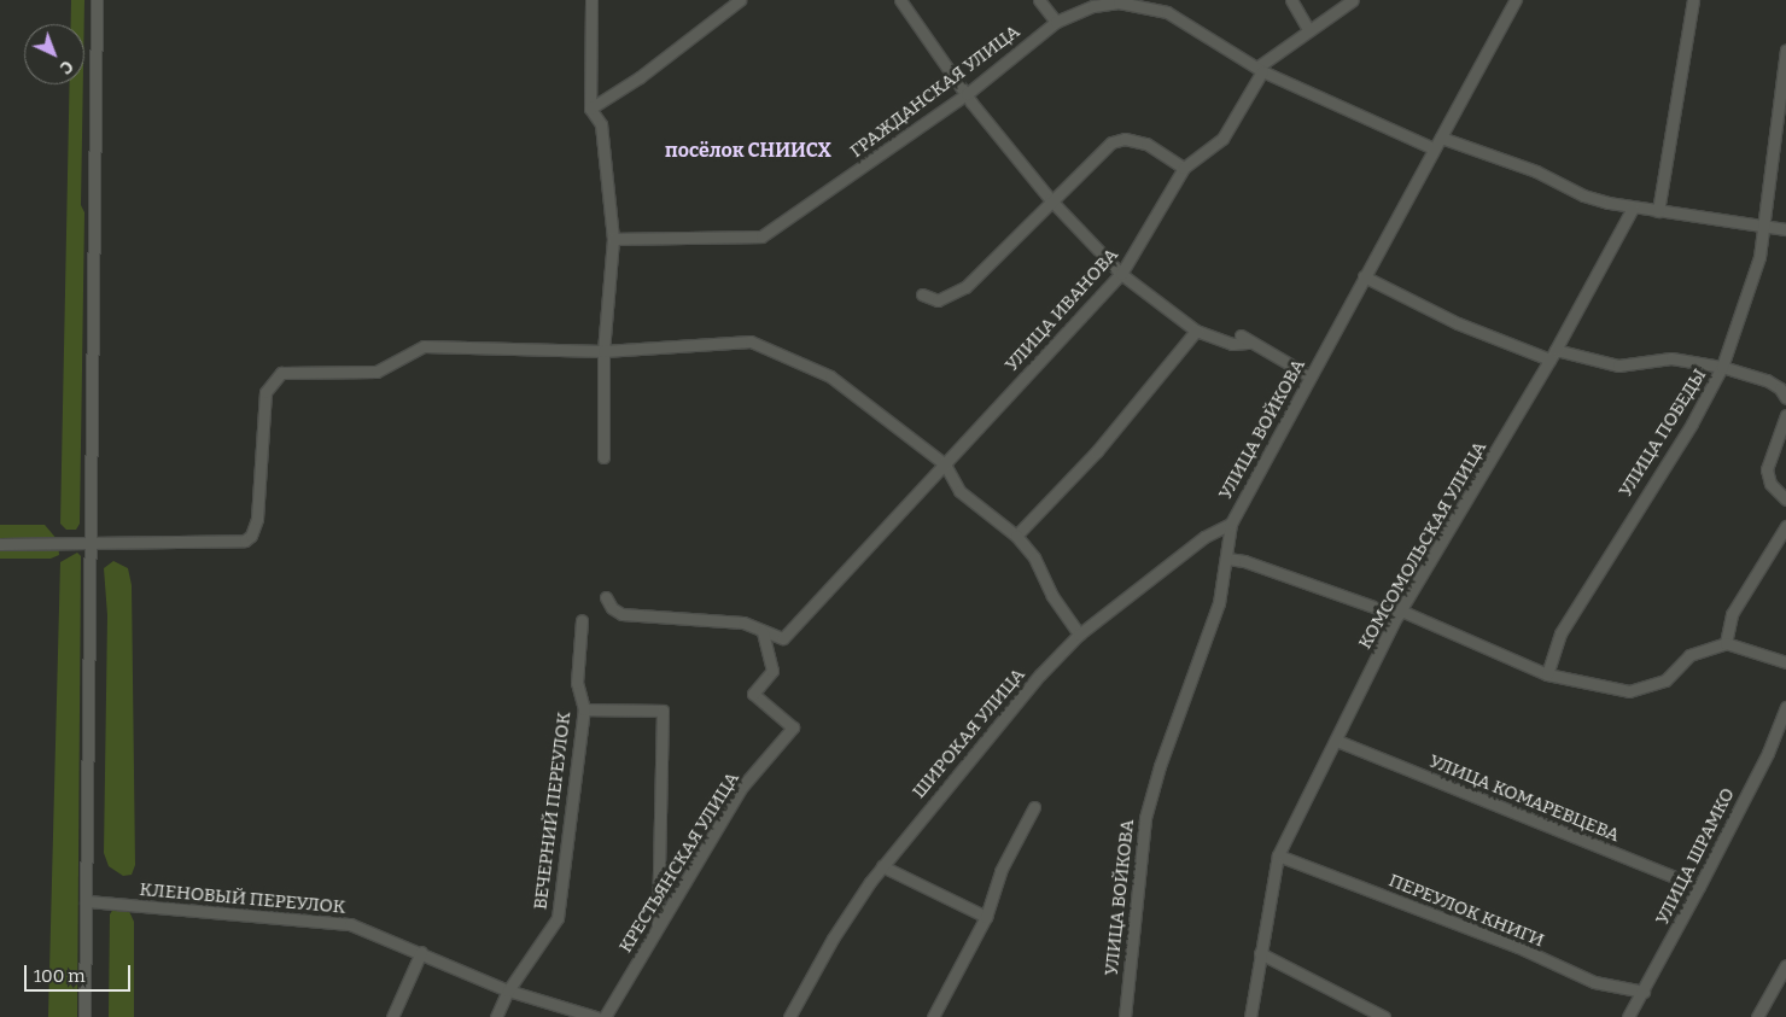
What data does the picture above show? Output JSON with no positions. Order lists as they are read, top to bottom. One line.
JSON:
{"streets":{"street":["ГРАЖДАНСКАЯ УЛИЦА","УЛИЦА ИВАНОВА","УЛИЦА ВОЙКОВА","УЛИЦА ПОБЕДЫ","КОМСОМОЛЬСКАЯ УЛИЦА","ШИРОКАЯ УЛИЦА","УЛИЦА КОМАРЕВЦЕВА","ВЕЧЕРНИЙ ПЕРЕУЛОК","УЛИЦА ШРАМКО","КРЕСТЬЯНСКАЯ УЛИЦА","КЛЕНОВЫЙ ПЕРЕУЛОК","ПЕРЕУЛОК КНИГИ"]},"crossings":[["ГРАЖДАНСКАЯ УЛИЦА","УЛИЦА ИВАНОВА"],["ГРАЖДАНСКАЯ УЛИЦА","УЛИЦА ВОЙКОВА"],["УЛИЦА ИВАНОВА","КРЕСТЬЯНСКАЯ УЛИЦА"],["УЛИЦА ВОЙКОВА","ШИРОКАЯ УЛИЦА"],["КОМСОМОЛЬСКАЯ УЛИЦА","УЛИЦА КОМАРЕВЦЕВА"],["КОМСОМОЛЬСКАЯ УЛИЦА","ПЕРЕУЛОК КНИГИ"],["УЛИЦА КОМАРЕВЦЕВА","УЛИЦА ШРАМКО"],["ВЕЧЕРНИЙ ПЕРЕУЛОК","КЛЕНОВЫЙ ПЕРЕУЛОК"],["УЛИЦА ШРАМКО","ПЕРЕУЛОК КНИГИ"]],"districts":["посёлок СНИИСХ"],"scale_bar":"100 m","north":"bottom right"}
